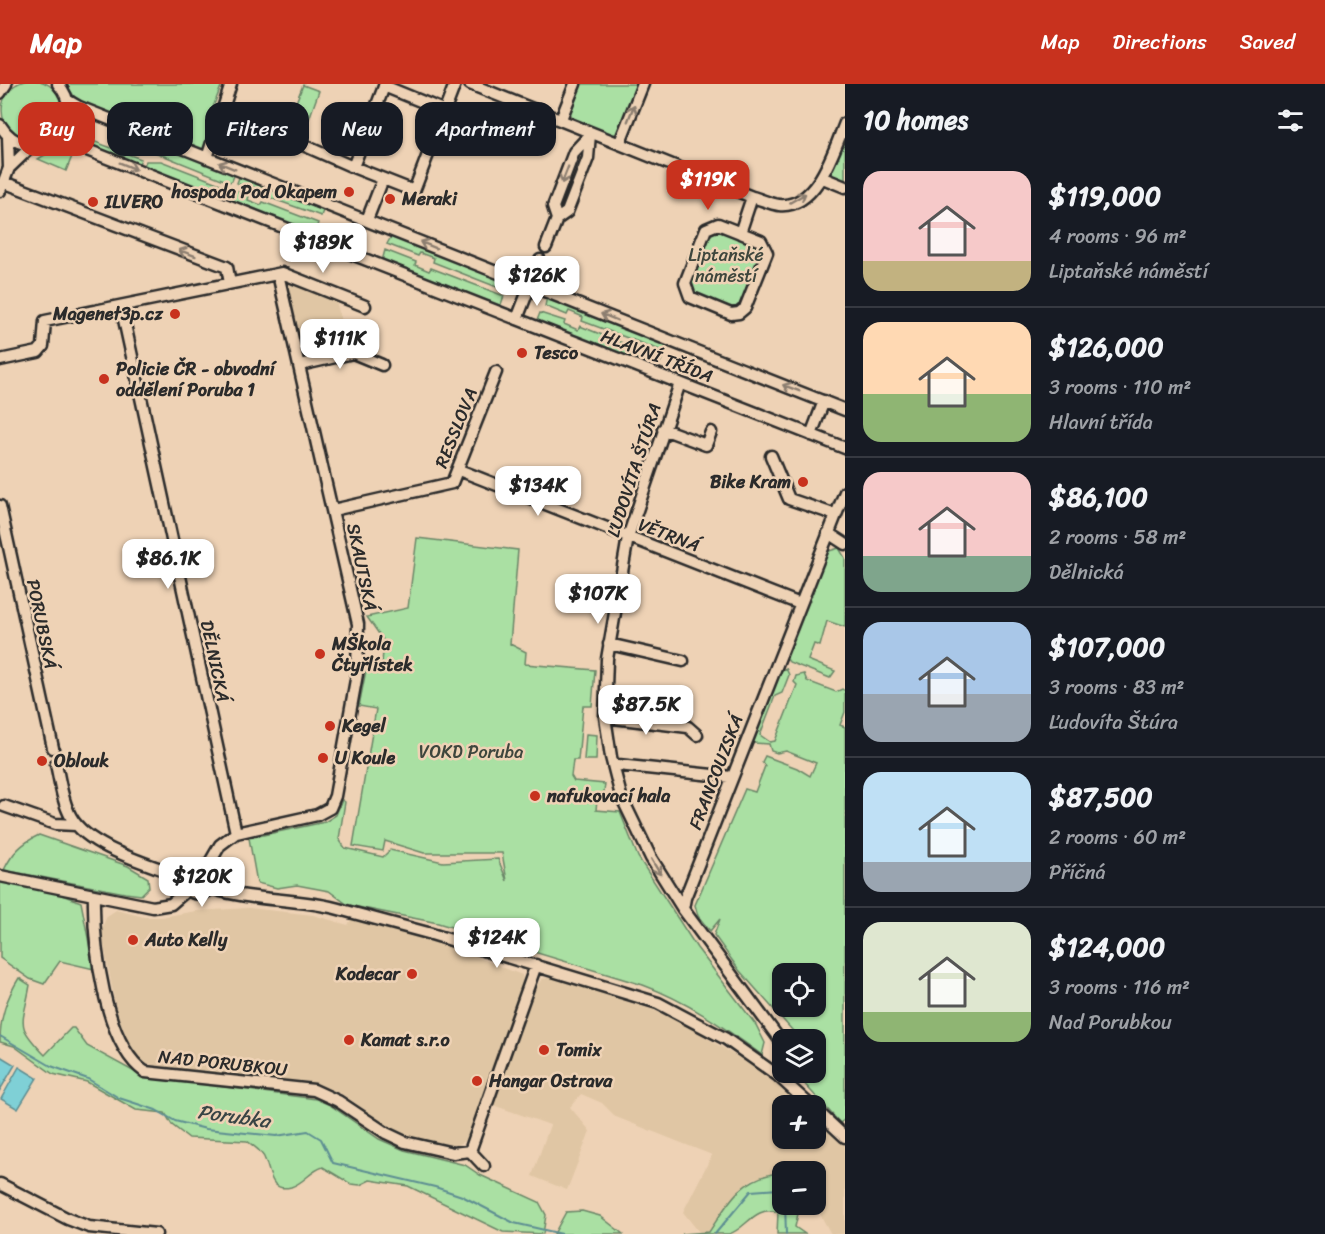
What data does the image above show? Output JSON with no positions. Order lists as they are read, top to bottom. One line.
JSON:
{"streets":{"street":["HLAVNÍ TŘÍDA","RESSLOVA","ĽUDOVÍTA ŠTÚRA","VĚTRNÁ","SKAUTSKÁ","PORUBSKÁ","DĚLNICKÁ","FRANCOUZSKÁ","NAD PORUBKOU"]},"crossings":[["HLAVNÍ TŘÍDA","ĽUDOVÍTA ŠTÚRA"],["RESSLOVA","VĚTRNÁ"],["RESSLOVA","SKAUTSKÁ"],["ĽUDOVÍTA ŠTÚRA","VĚTRNÁ"],["ĽUDOVÍTA ŠTÚRA","FRANCOUZSKÁ"],["VĚTRNÁ","FRANCOUZSKÁ"],["SKAUTSKÁ","DĚLNICKÁ"]],"water":["Porubka"],"parks":["Liptaňské náměstí","VOKD Poruba"],"places":["hospoda Pod Okapem","Meraki","ILVERO","Magenet3p.cz","Tesco","Policie ČR - obvodní oddělení Poruba 1","Bike Kram","MŠkola Čtyřlístek","Kegel","U Koule","Oblouk","nafukovací hala","Auto Kelly","Kodecar","Kamat s.r.o","Tomix","Hangar Ostrava"],"page":{"header":"Map","nav":["Map","Directions","Saved"],"heading":"10 homes","chip":["Buy","Rent","Filters","New","Apartment"],"list":[{"name":"$119,000","note":"4 rooms · 96 m² · Liptaňské náměstí"},{"name":"$126,000","note":"3 rooms · 110 m² · Hlavní třída"},{"name":"$86,100","note":"2 rooms · 58 m² · Dělnická"},{"name":"$107,000","note":"3 rooms · 83 m² · Ľudovíta Štúra"},{"name":"$87,500","note":"2 rooms · 60 m² · Příčná"},{"name":"$124,000","note":"3 rooms · 116 m² · Nad Porubkou"}],"price":["$119K","$189K","$126K","$111K","$134K","$86.1K","$107K","$87.5K","$120K","$124K"],"map_buttons":["+","−"]}}
